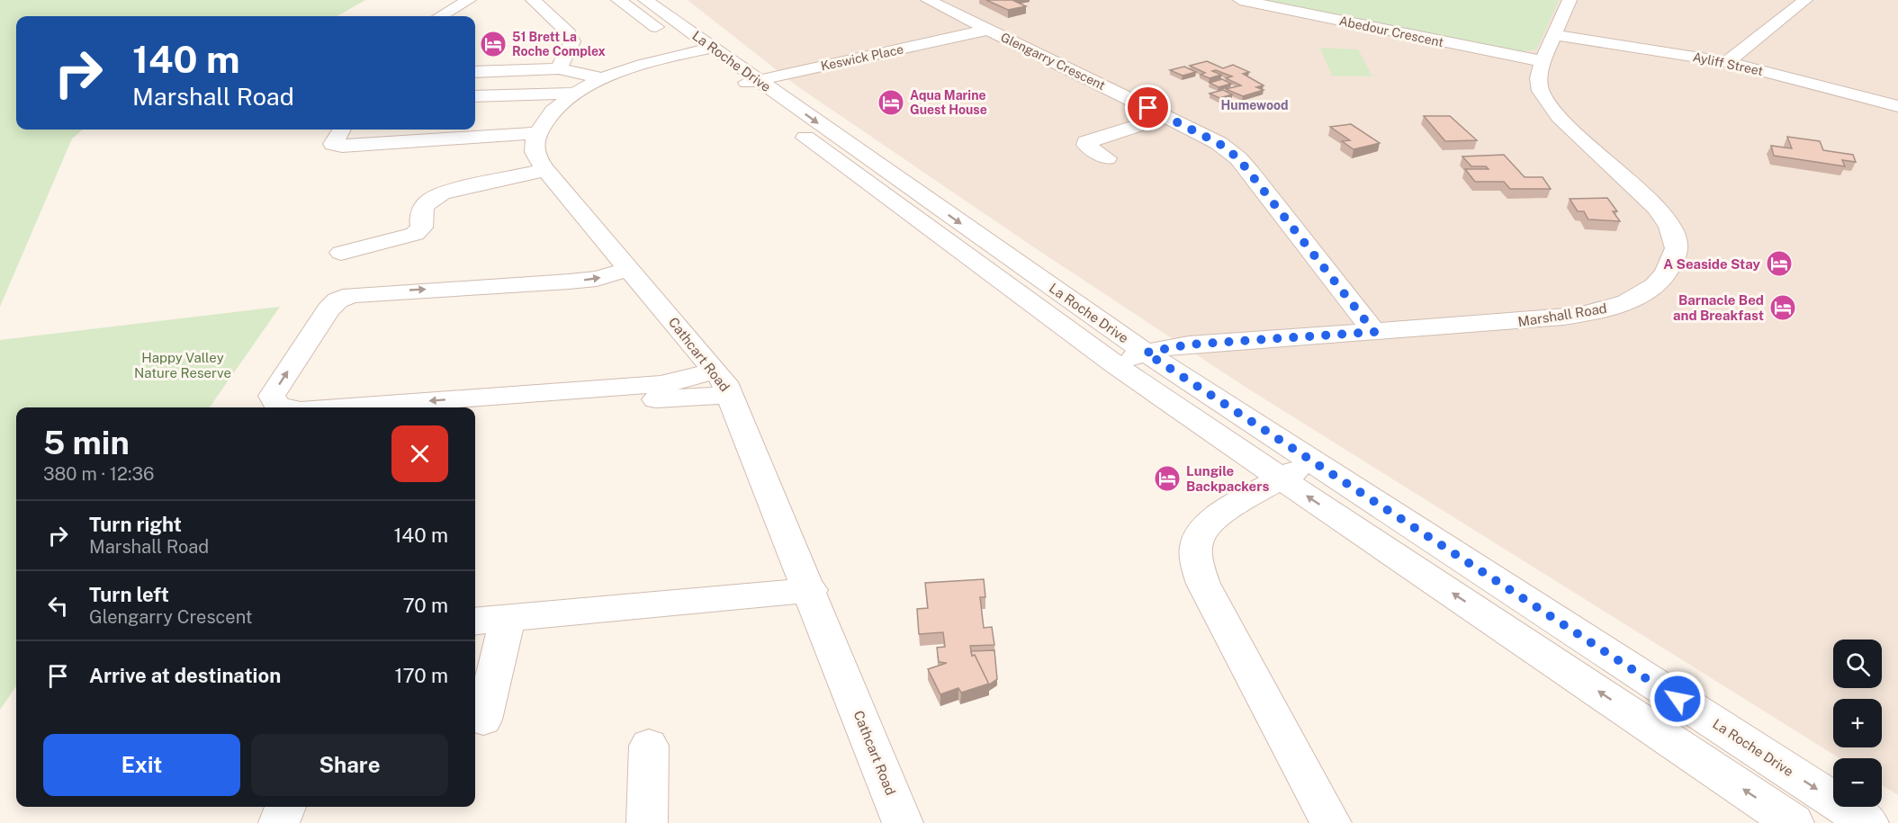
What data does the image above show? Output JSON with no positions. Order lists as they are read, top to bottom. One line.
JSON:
{"streets":{"street":["Abedour Crescent","Keswick Place","La Roche Drive","Glengarry Crescent","Ayliff Street","Marshall Road","Cathcart Road"]},"crossings":[["Abedour Crescent","Marshall Road"],["Keswick Place","La Roche Drive"],["Keswick Place","Glengarry Crescent"],["La Roche Drive","Marshall Road"],["Glengarry Crescent","Marshall Road"],["Ayliff Street","Marshall Road"]],"districts":["Humewood"],"parks":["Happy Valley Nature Reserve"],"places":{"hotel":["51 Brett La Roche Complex","Aqua Marine Guest House","A Seaside Stay","Barnacle Bed and Breakfast","Lungile Backpackers"]},"page":{"turn":["140 m","Marshall Road"],"heading":["5 min","380 m · 12:36"],"list":[{"name":"Turn right","note":"Marshall Road","value":"140 m"},{"name":"Turn left","note":"Glengarry Crescent","value":"70 m"},{"name":"Arrive at destination","value":"170 m"}],"map_buttons":["+","−"],"buttons":["Exit","Share"]}}
